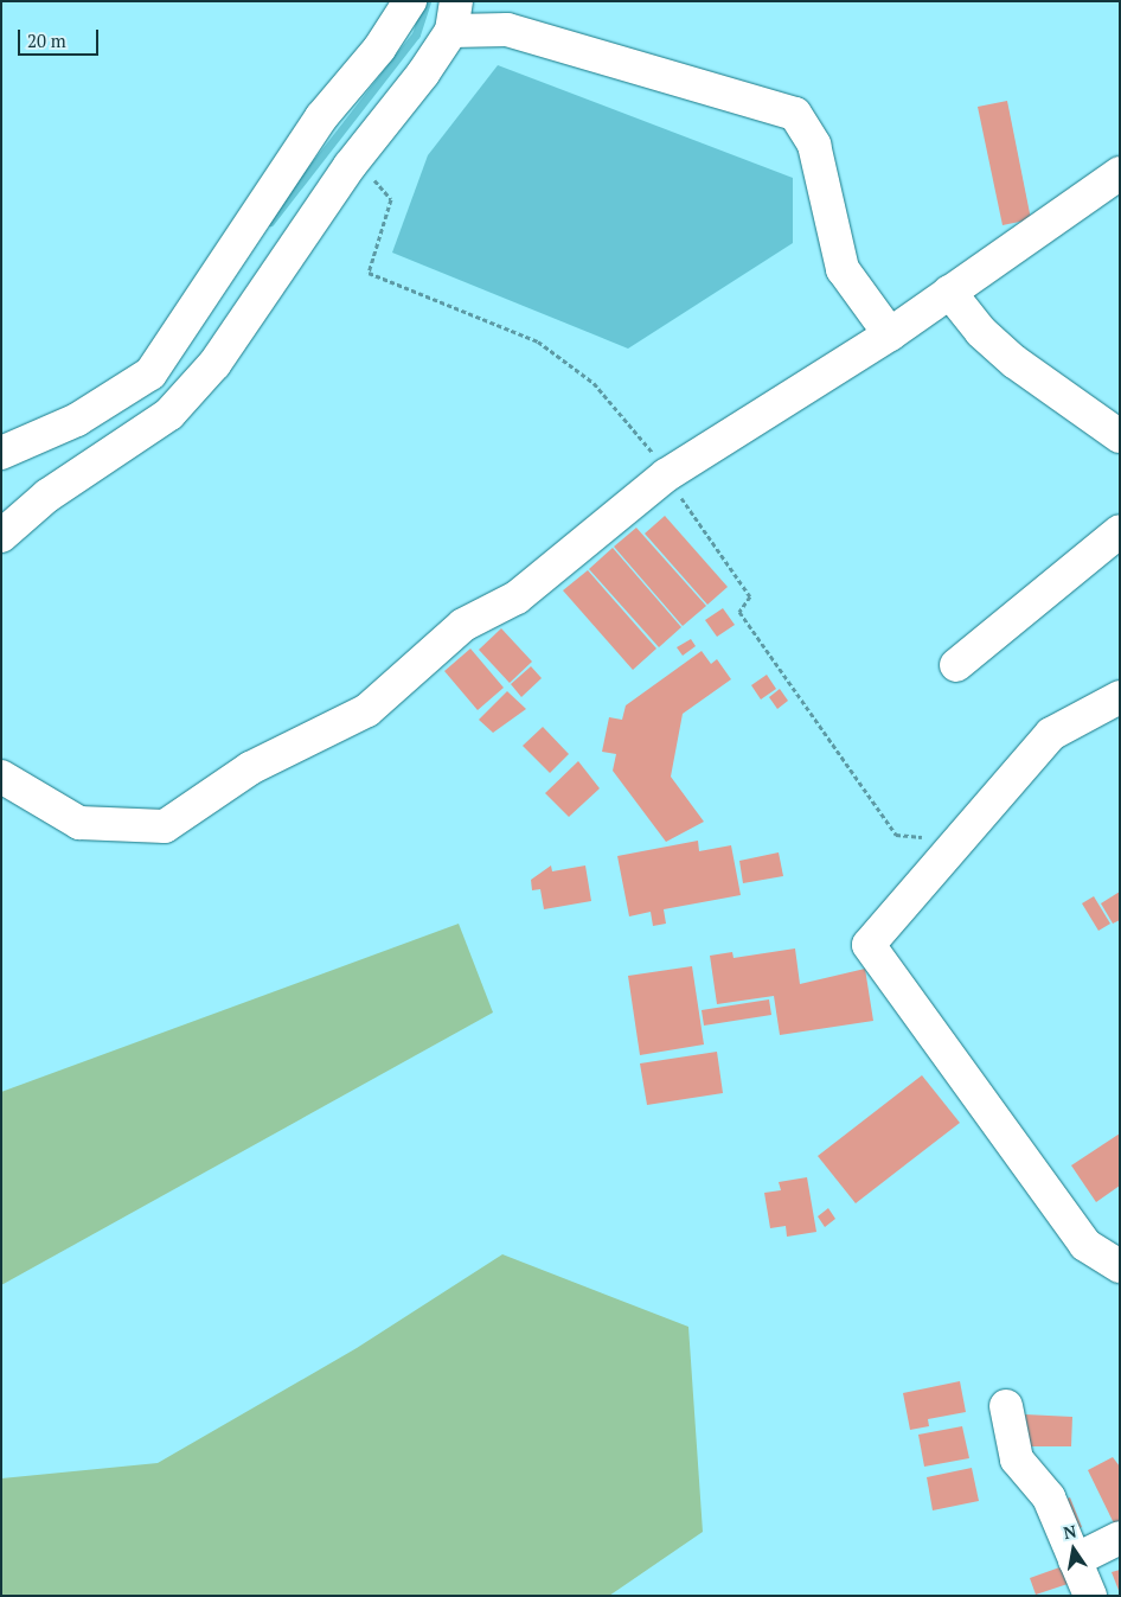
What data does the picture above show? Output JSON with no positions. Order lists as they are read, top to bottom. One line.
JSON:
{"scale_bar":"20 m","north":"top"}
